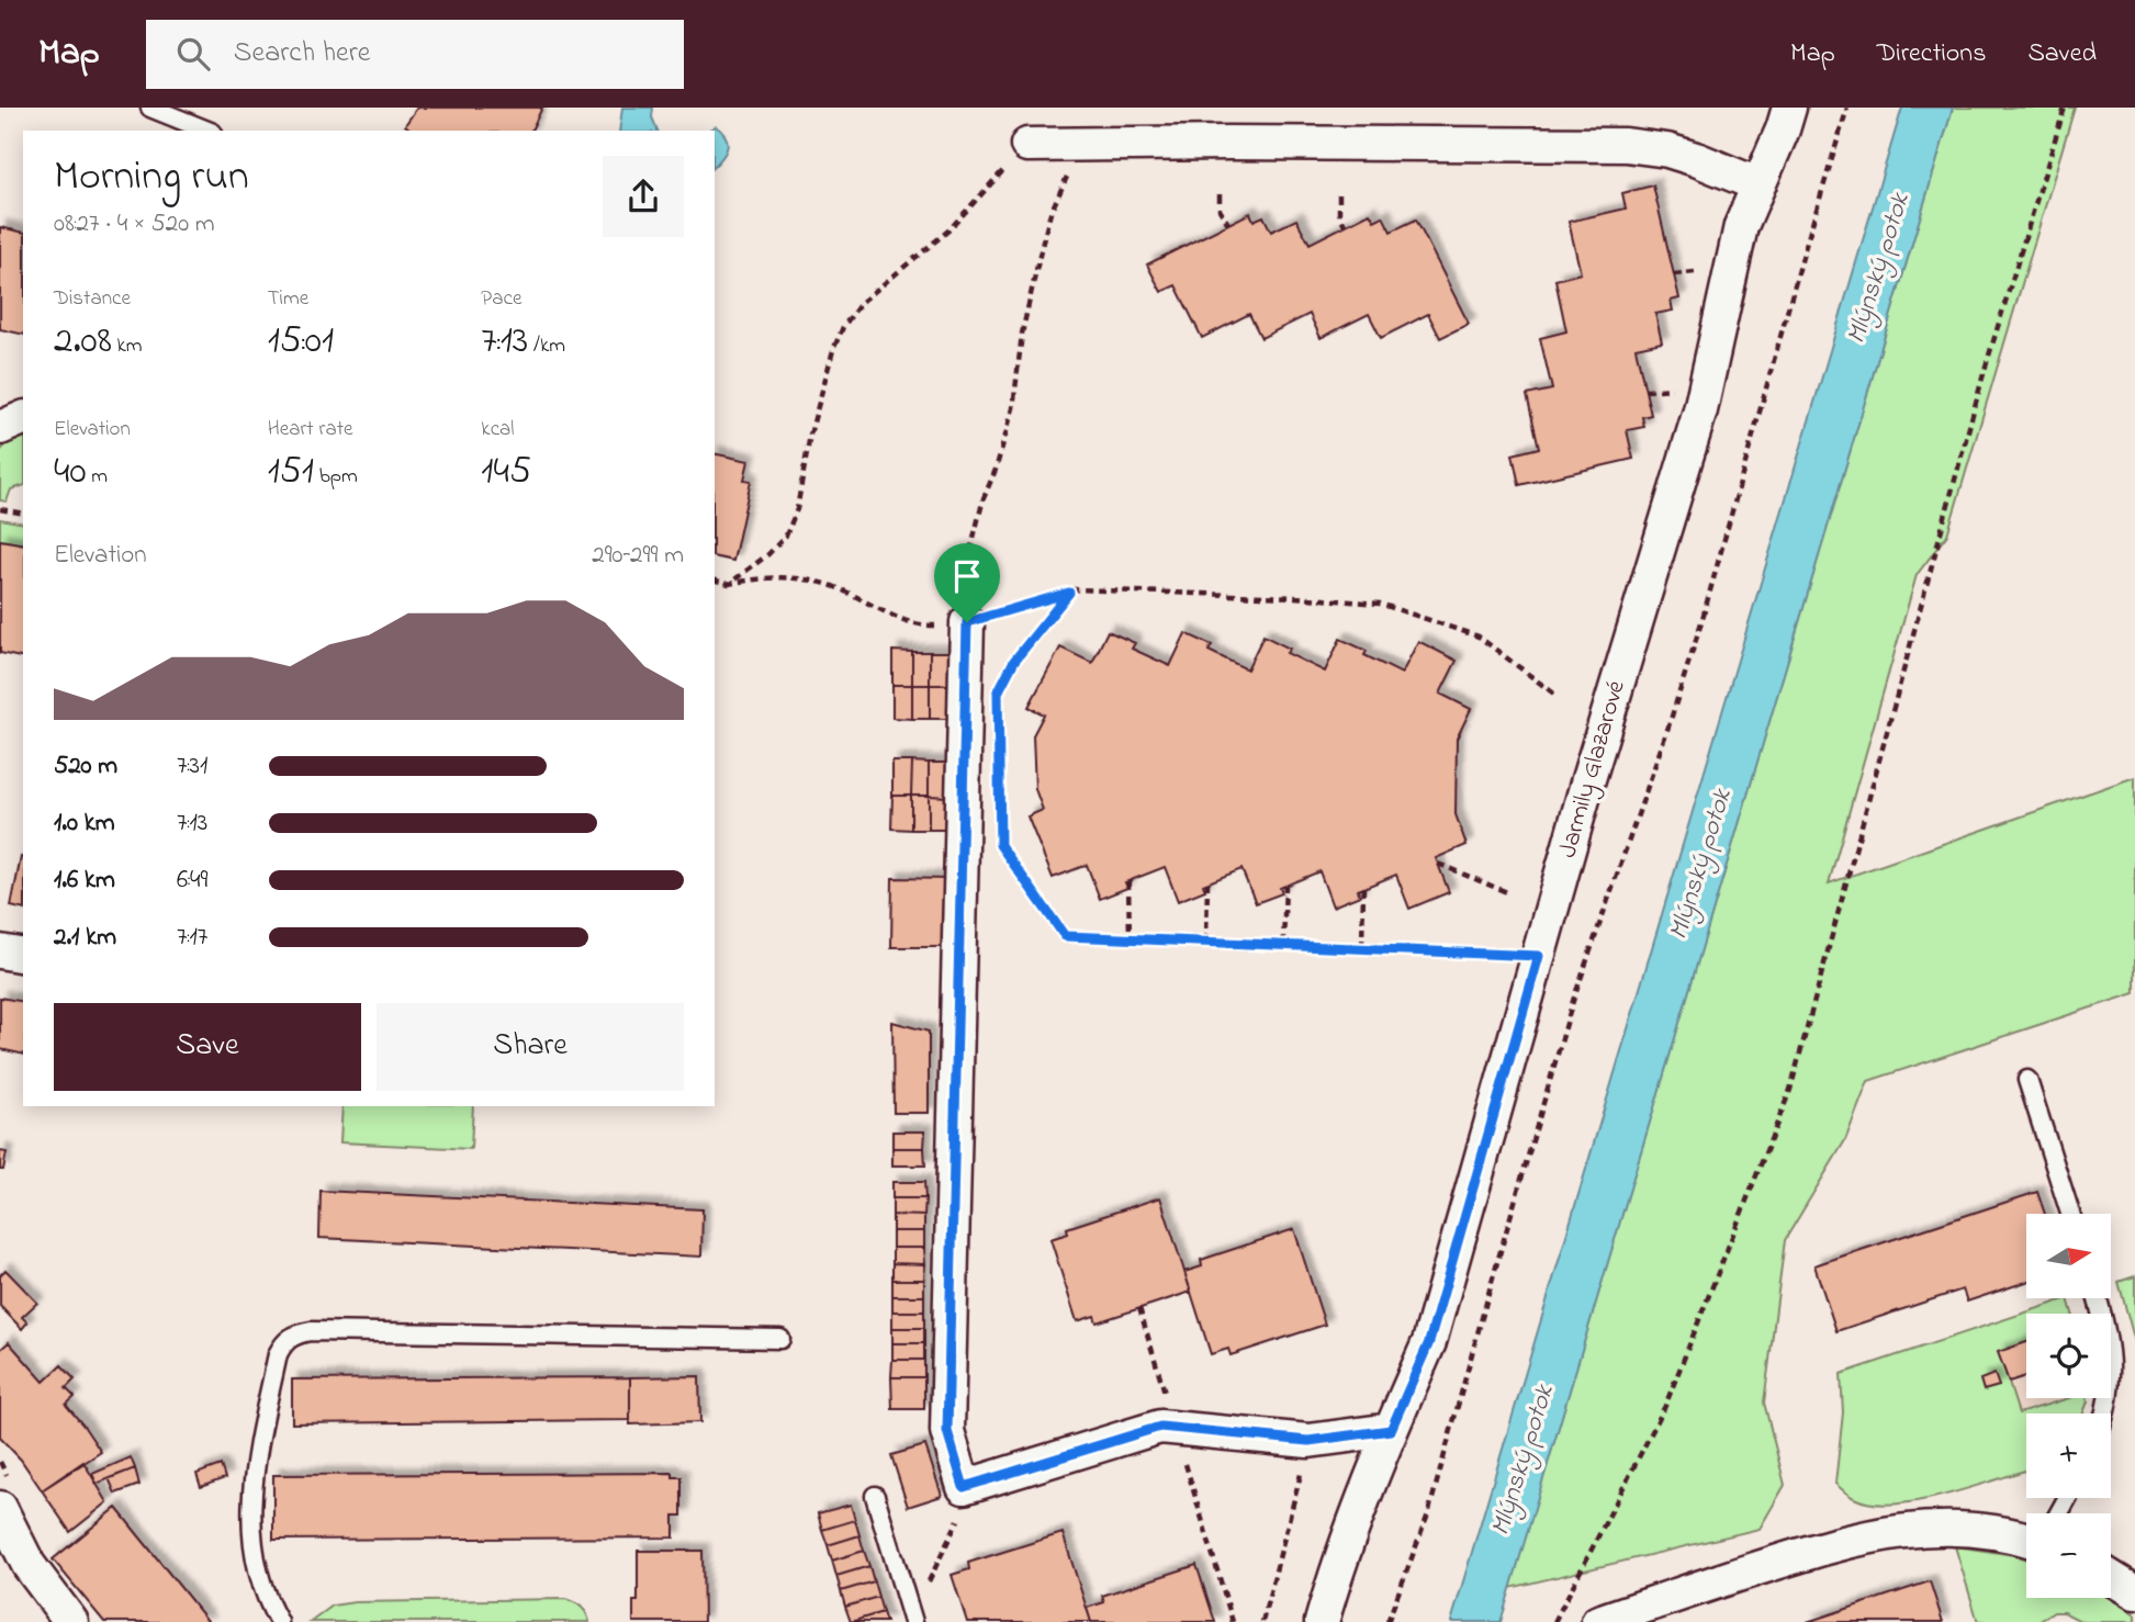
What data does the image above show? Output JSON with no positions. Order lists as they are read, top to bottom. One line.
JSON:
{"streets":{"street":["Jarmily Glazarové"]},"water":["Mlýnský potok"],"north":"right","page":{"header":"Map","search":"Search here","nav":["Map","Directions","Saved"],"heading":["Morning run","08:27 · 4 × 520 m"],"stats":[["Distance","2.08 km"],["Time","15:01"],["Pace","7:13 /km"],["Elevation","40 m"],["Heart rate","151 bpm"],["kcal","145"]],"chart":["Elevation","290–299 m"],"list":[{"name":"520 m","note":"7:31"},{"name":"1.0 km","note":"7:13"},{"name":"1.6 km","note":"6:49"},{"name":"2.1 km","note":"7:17"}],"buttons":["Save","Share"],"map_buttons":["+","−"]}}
